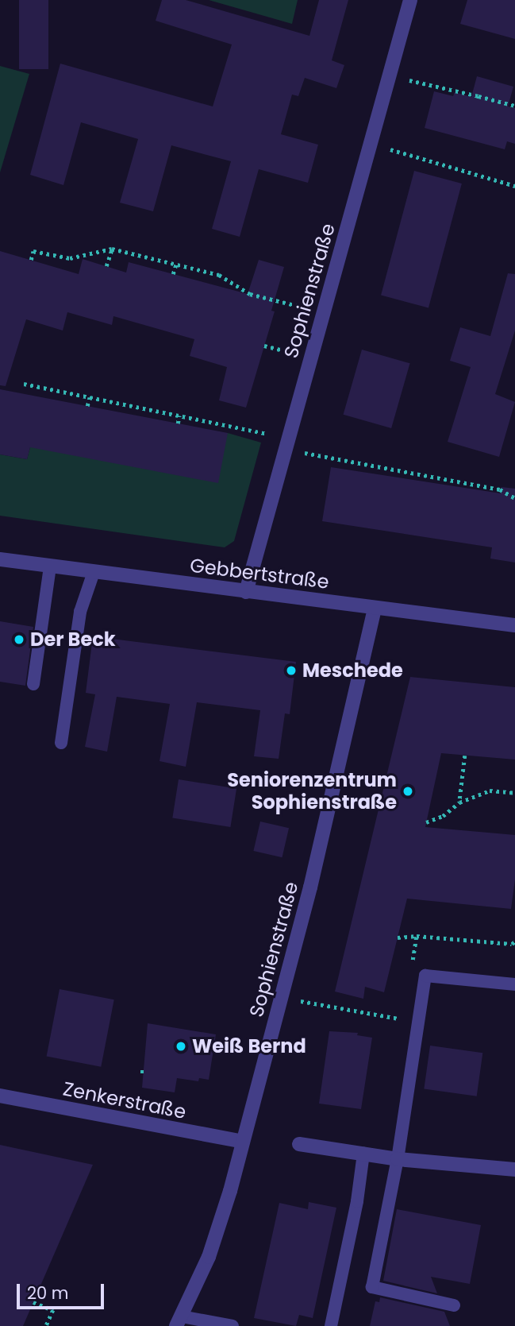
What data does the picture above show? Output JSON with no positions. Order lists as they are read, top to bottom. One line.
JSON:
{"streets":{"street":["Sophienstraße","Gebbertstraße","Zenkerstraße"]},"crossings":[["Sophienstraße","Gebbertstraße"],["Sophienstraße","Zenkerstraße"]],"places":["Der Beck","Meschede","Seniorenzentrum Sophienstraße","Weiß Bernd"],"scale_bar":"20 m"}
